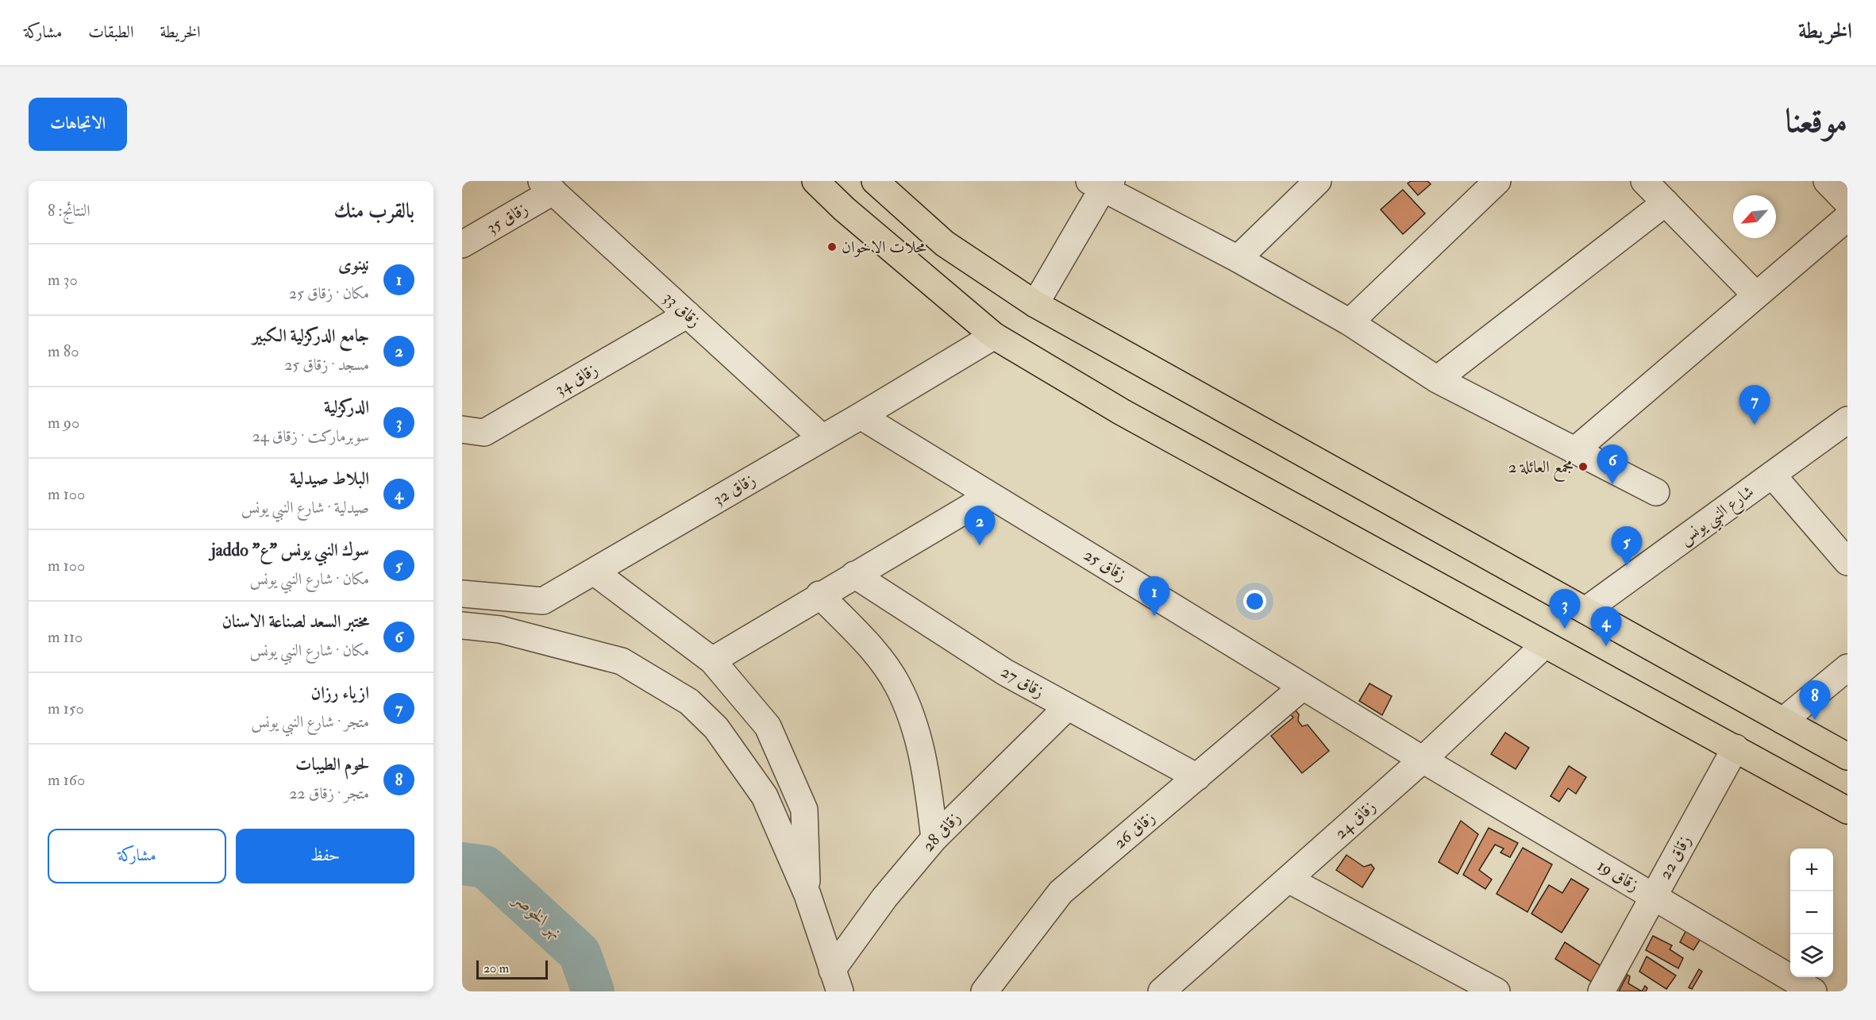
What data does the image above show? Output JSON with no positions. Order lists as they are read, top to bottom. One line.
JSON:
{"streets":{"street":["زقاق 35","زقاق 33","زقاق 34","زقاق 32","شارع النبي يونس","زقاق 25","زقاق 27","زقاق 24","زقاق 26","زقاق 28","زقاق 22","زقاق 19"]},"crossings":[["زقاق 35","زقاق 33"],["زقاق 33","زقاق 34"],["زقاق 33","زقاق 32"],["زقاق 32","زقاق 25"],["زقاق 25","زقاق 24"],["زقاق 25","زقاق 26"],["زقاق 25","زقاق 19"],["زقاق 27","زقاق 26"],["زقاق 27","زقاق 28"],["زقاق 24","زقاق 19"],["زقاق 22","زقاق 19"]],"water":["نهر الخوصر"],"places":["محلات الاخوان","مجمع العائلة 2"],"scale_bar":"20 m","north":"bottom left","page":{"header":"الخريطة","nav":["الخريطة","الطبقات","مشاركة"],"title":"موقعنا","buttons":["الاتجاهات",["حفظ","مشاركة"]],"heading":["بالقرب منك","النتائج: 8"],"list":[{"mark":"1","name":"نينوى","note":"مكان · زقاق 25","value":"30 m"},{"mark":"2","name":"جامع الدركزلية الكبير","note":"مسجد · زقاق 25","value":"80 m"},{"mark":"3","name":"الدركزلية","note":"سوبرماركت · زقاق 24","value":"90 m"},{"mark":"4","name":"البلاط صيدلية","note":"صيدلية · شارع النبي يونس","value":"100 m"},{"mark":"5","name":"سوك النبي يونس \"ع\" jaddo","note":"مكان · شارع النبي يونس","value":"100 m"},{"mark":"6","name":"مختبر السعد لصناعة الاسنان","note":"مكان · شارع النبي يونس","value":"110 m"},{"mark":"7","name":"ازياء رزان","note":"متجر · شارع النبي يونس","value":"150 m"},{"mark":"8","name":"لحوم الطيبات","note":"متجر · زقاق 22","value":"160 m"}],"pins":["7","6","2","5","1","3","4","8"],"map_buttons":["+","−"],"scale":"20 m"}}
